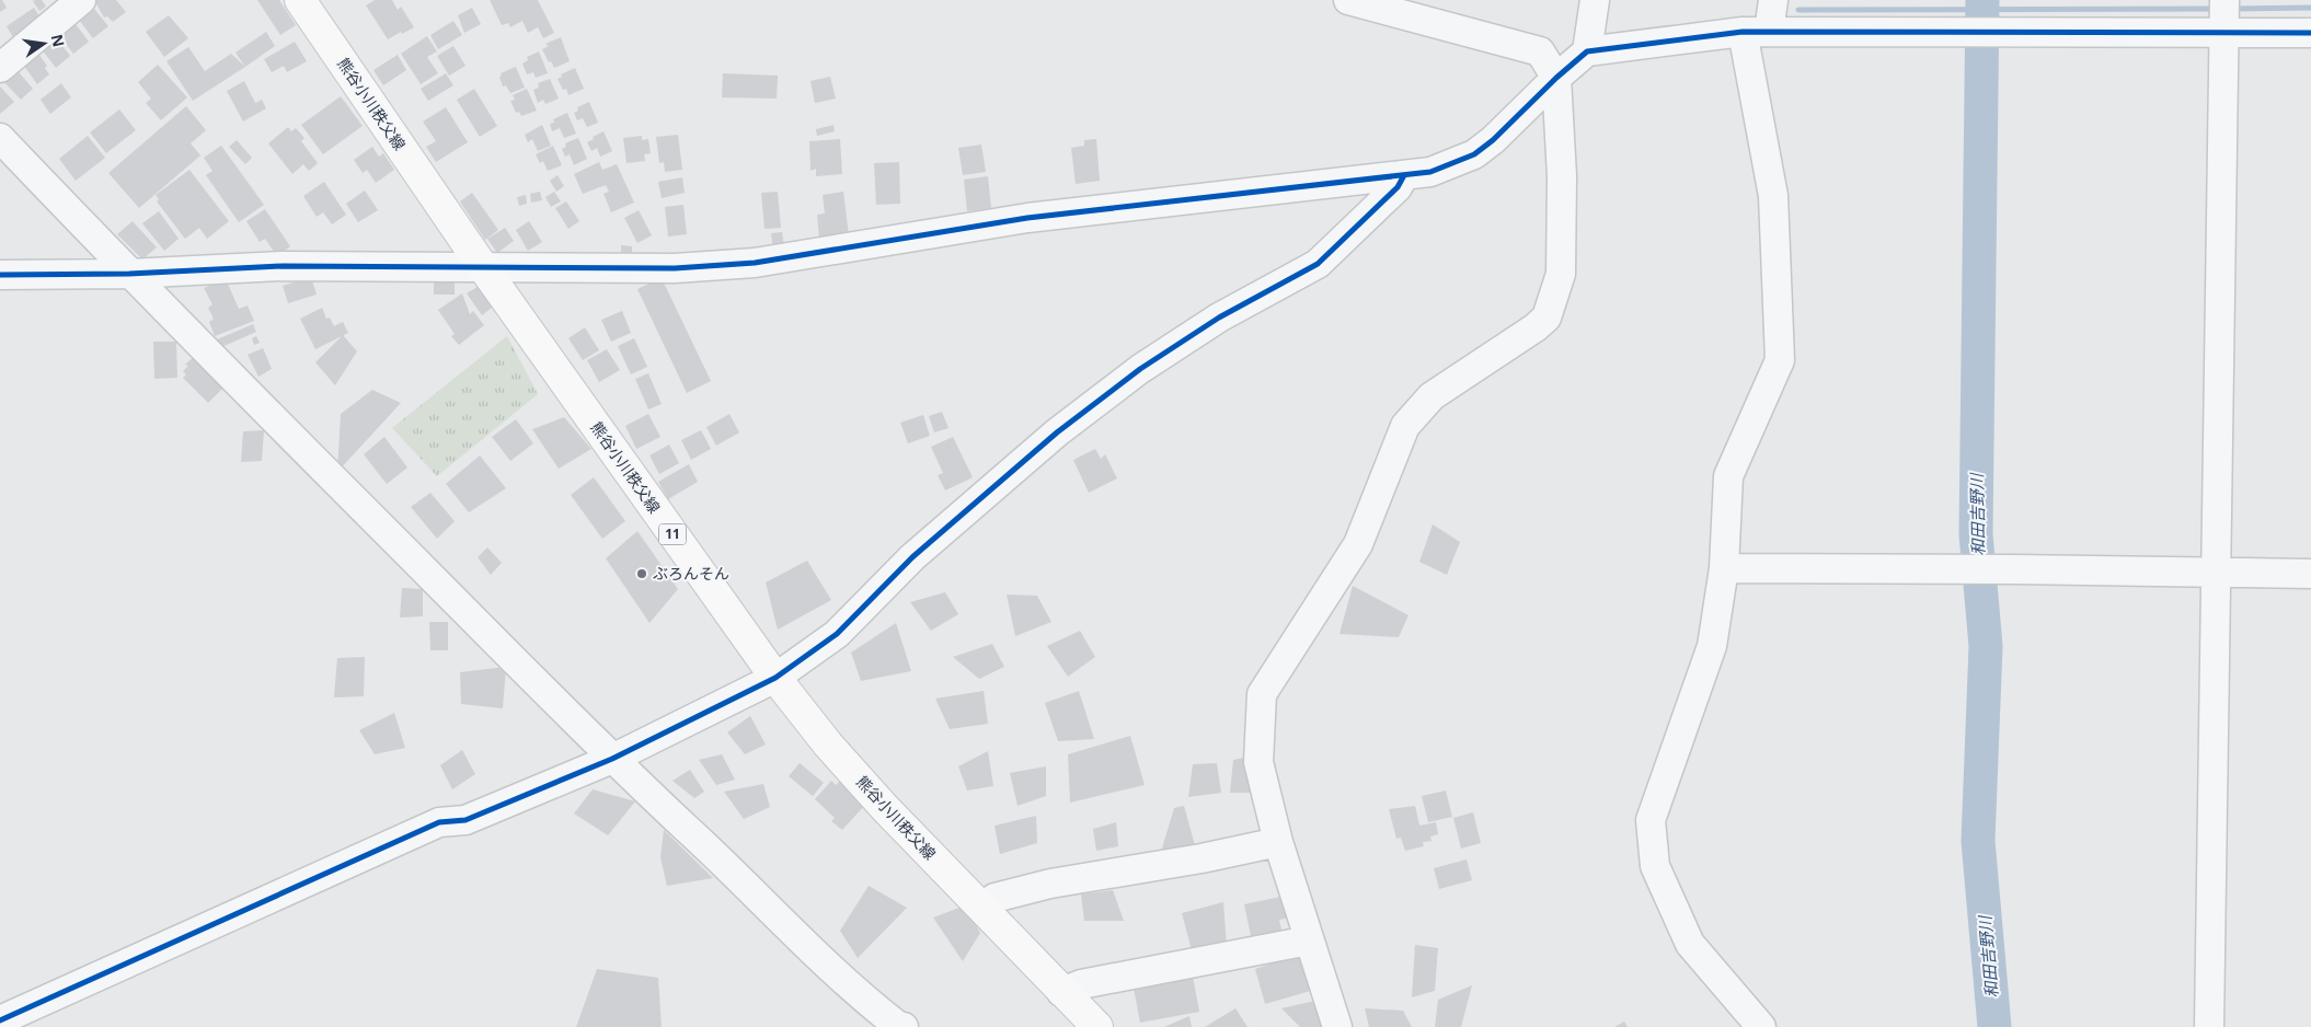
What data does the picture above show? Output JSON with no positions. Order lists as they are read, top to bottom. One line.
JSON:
{"streets":{"main road":["熊谷小川秩父線","11"]},"water":["和田吉野川"],"places":["ぶろんそん"],"north":"right"}
